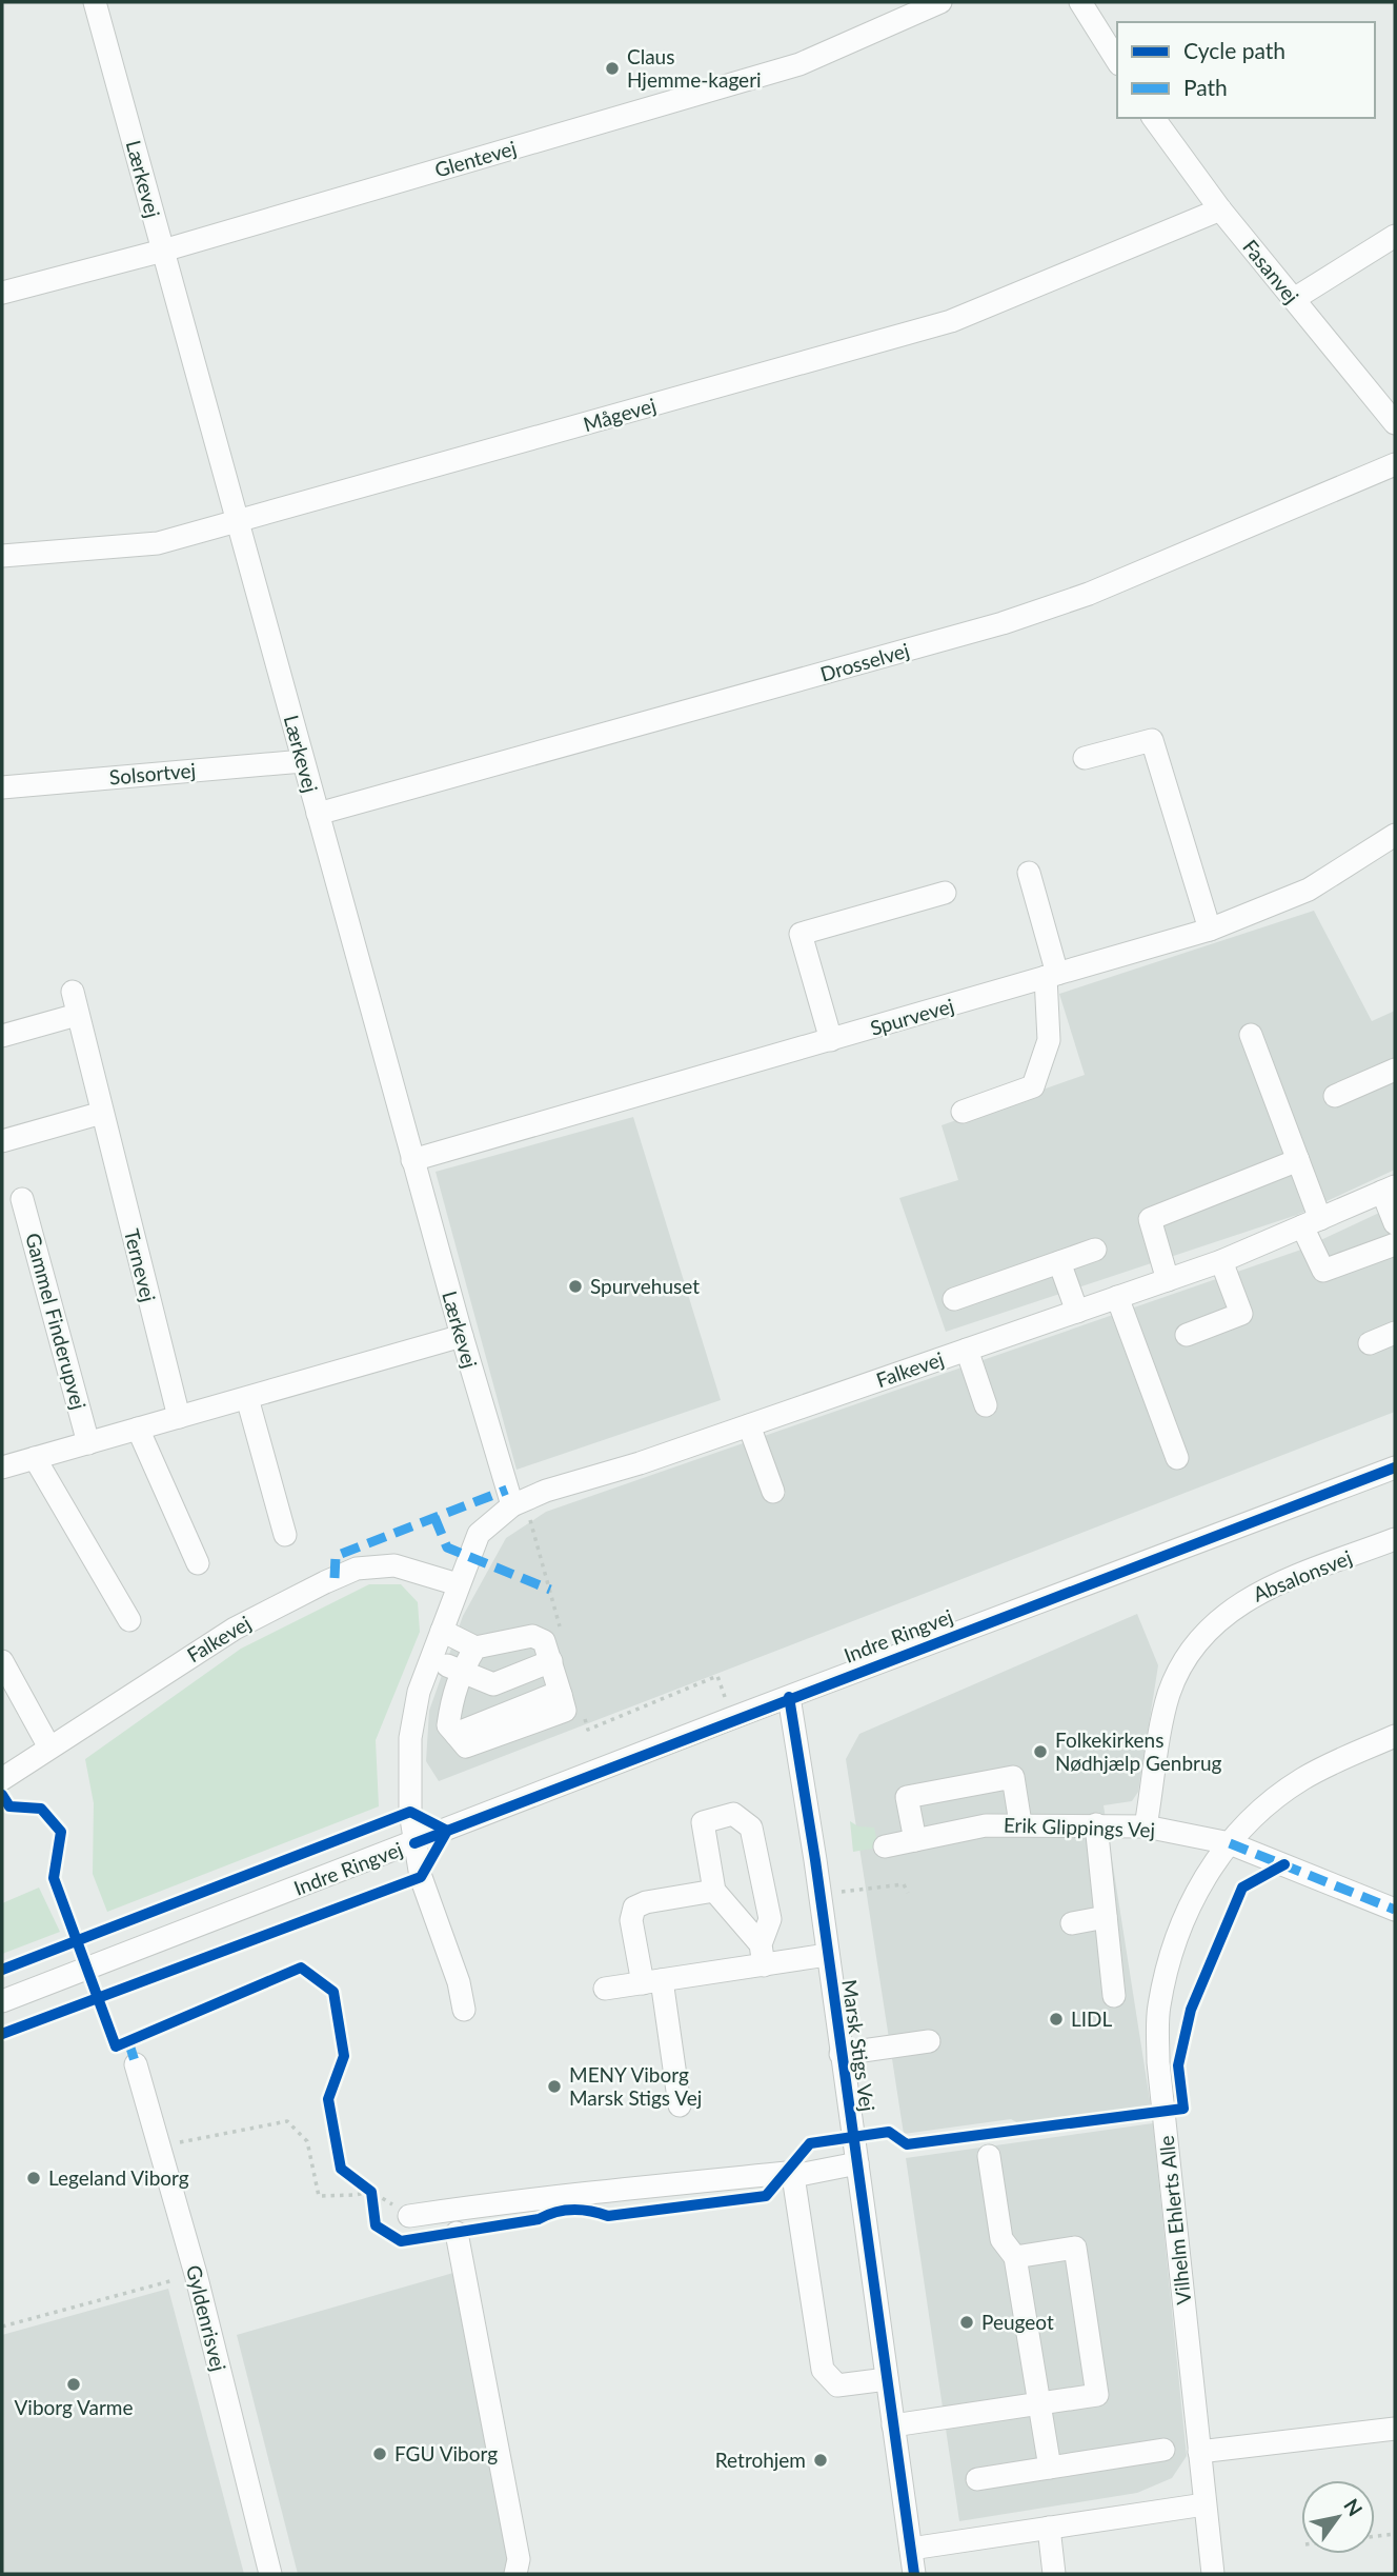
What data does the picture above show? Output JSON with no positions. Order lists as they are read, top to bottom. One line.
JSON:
{"streets":{"street":["Glentevej","Lærkevej","Fasanvej","Mågevej","Drosselvej","Solsortvej","Spurvevej","Ternevej","Gammel Finderupvej","Falkevej","Absalonsvej","Indre Ringvej","Erik Glippings Vej","Marsk Stigs Vej","Vilhelm Ehlerts Alle","Gyldenrisvej"]},"crossings":[["Glentevej","Lærkevej"],["Lærkevej","Mågevej"],["Lærkevej","Drosselvej"],["Lærkevej","Solsortvej"],["Lærkevej","Spurvevej"],["Lærkevej","Falkevej"],["Fasanvej","Mågevej"],["Falkevej","Indre Ringvej"],["Absalonsvej","Erik Glippings Vej"],["Indre Ringvej","Marsk Stigs Vej"],["Erik Glippings Vej","Vilhelm Ehlerts Alle"]],"places":["Claus Hjemme-kageri","Spurvehuset","Folkekirkens Nødhjælp Genbrug","LIDL","MENY Viborg Marsk Stigs Vej","Legeland Viborg","Peugeot","Viborg Varme","FGU Viborg","Retrohjem"],"legend":["Cycle path","Path"],"north":"top right"}
